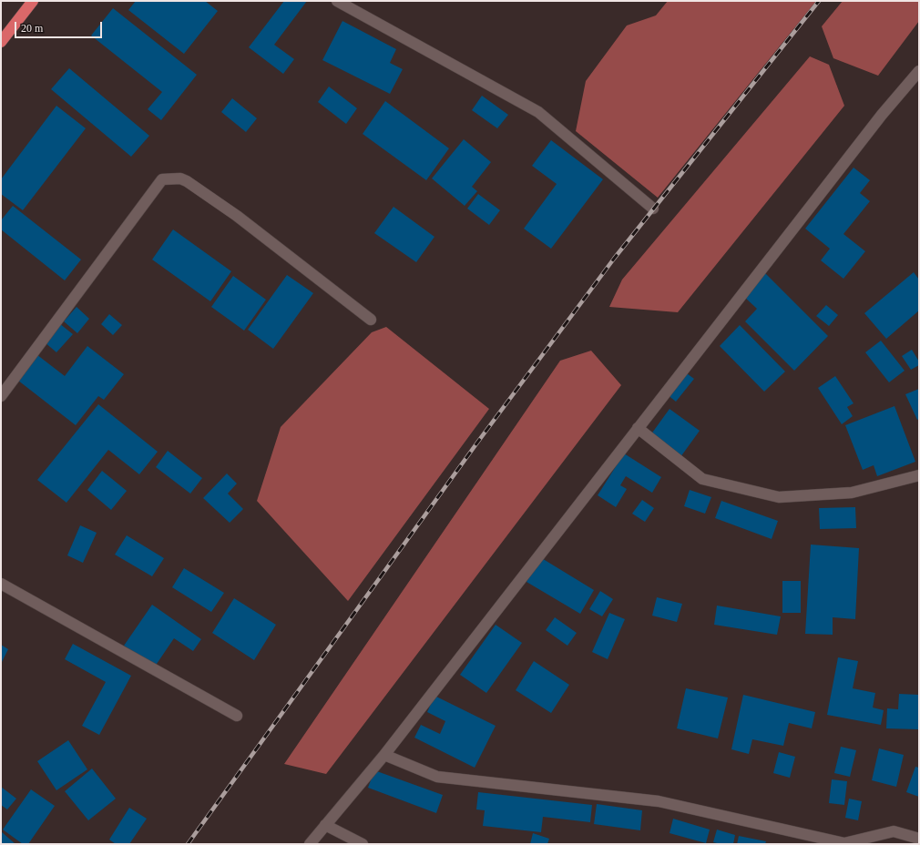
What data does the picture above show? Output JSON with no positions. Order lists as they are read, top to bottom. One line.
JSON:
{"scale_bar":"20 m"}
